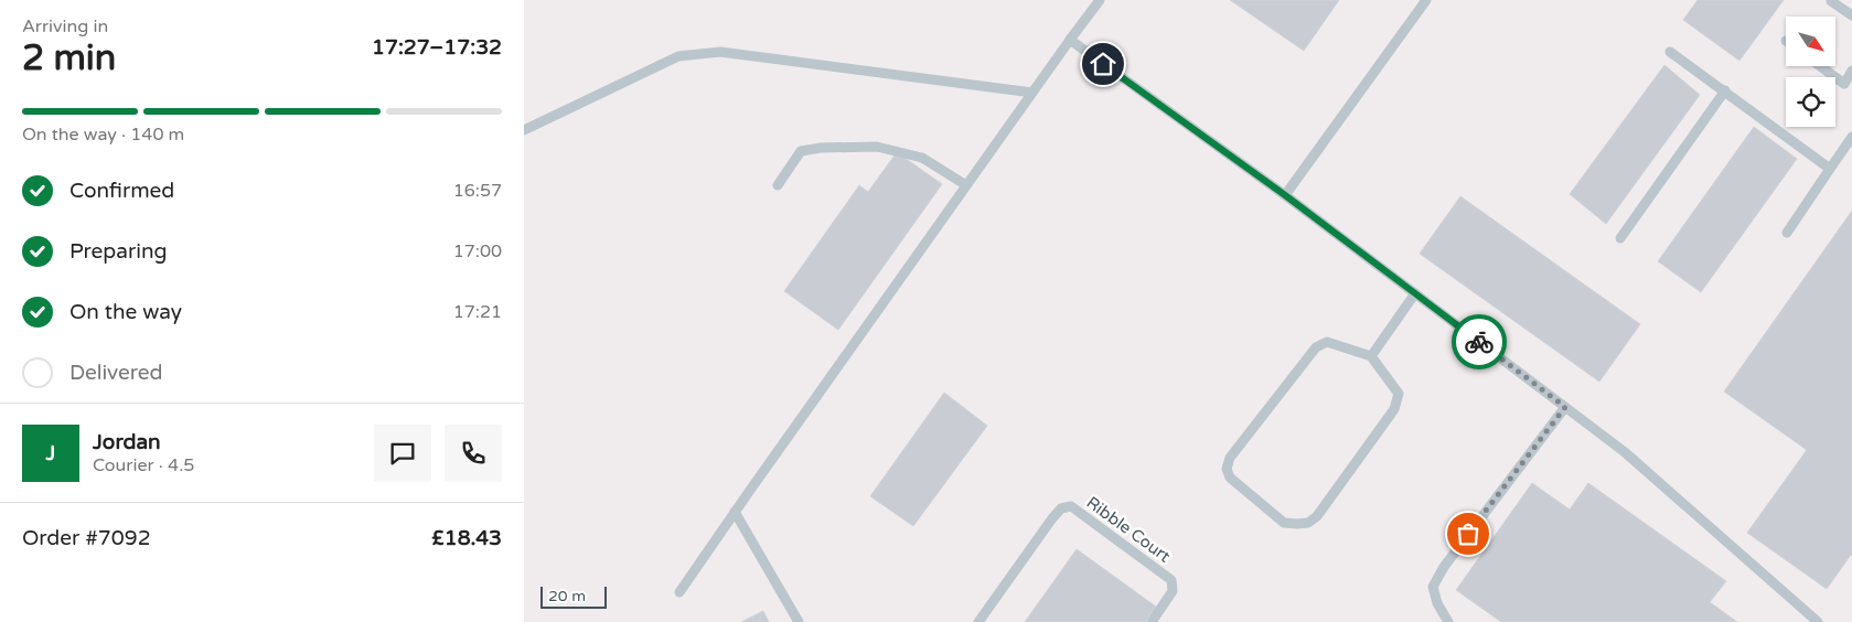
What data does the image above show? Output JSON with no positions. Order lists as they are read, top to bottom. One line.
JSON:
{"streets":{"lane":["Ribble Court"]},"scale_bar":"20 m","north":"bottom right","page":{"heading":["2 min","Arriving in","17:27–17:32"],"panel":["Jordan","Courier · 4.5","Order #7092","£18.43"],"bar":"On the way · 140 m","list":[["Confirmed","16:57"],["Preparing","17:00"],["On the way","17:21"],"Delivered"],"round":"J","scale":"20 m"}}
